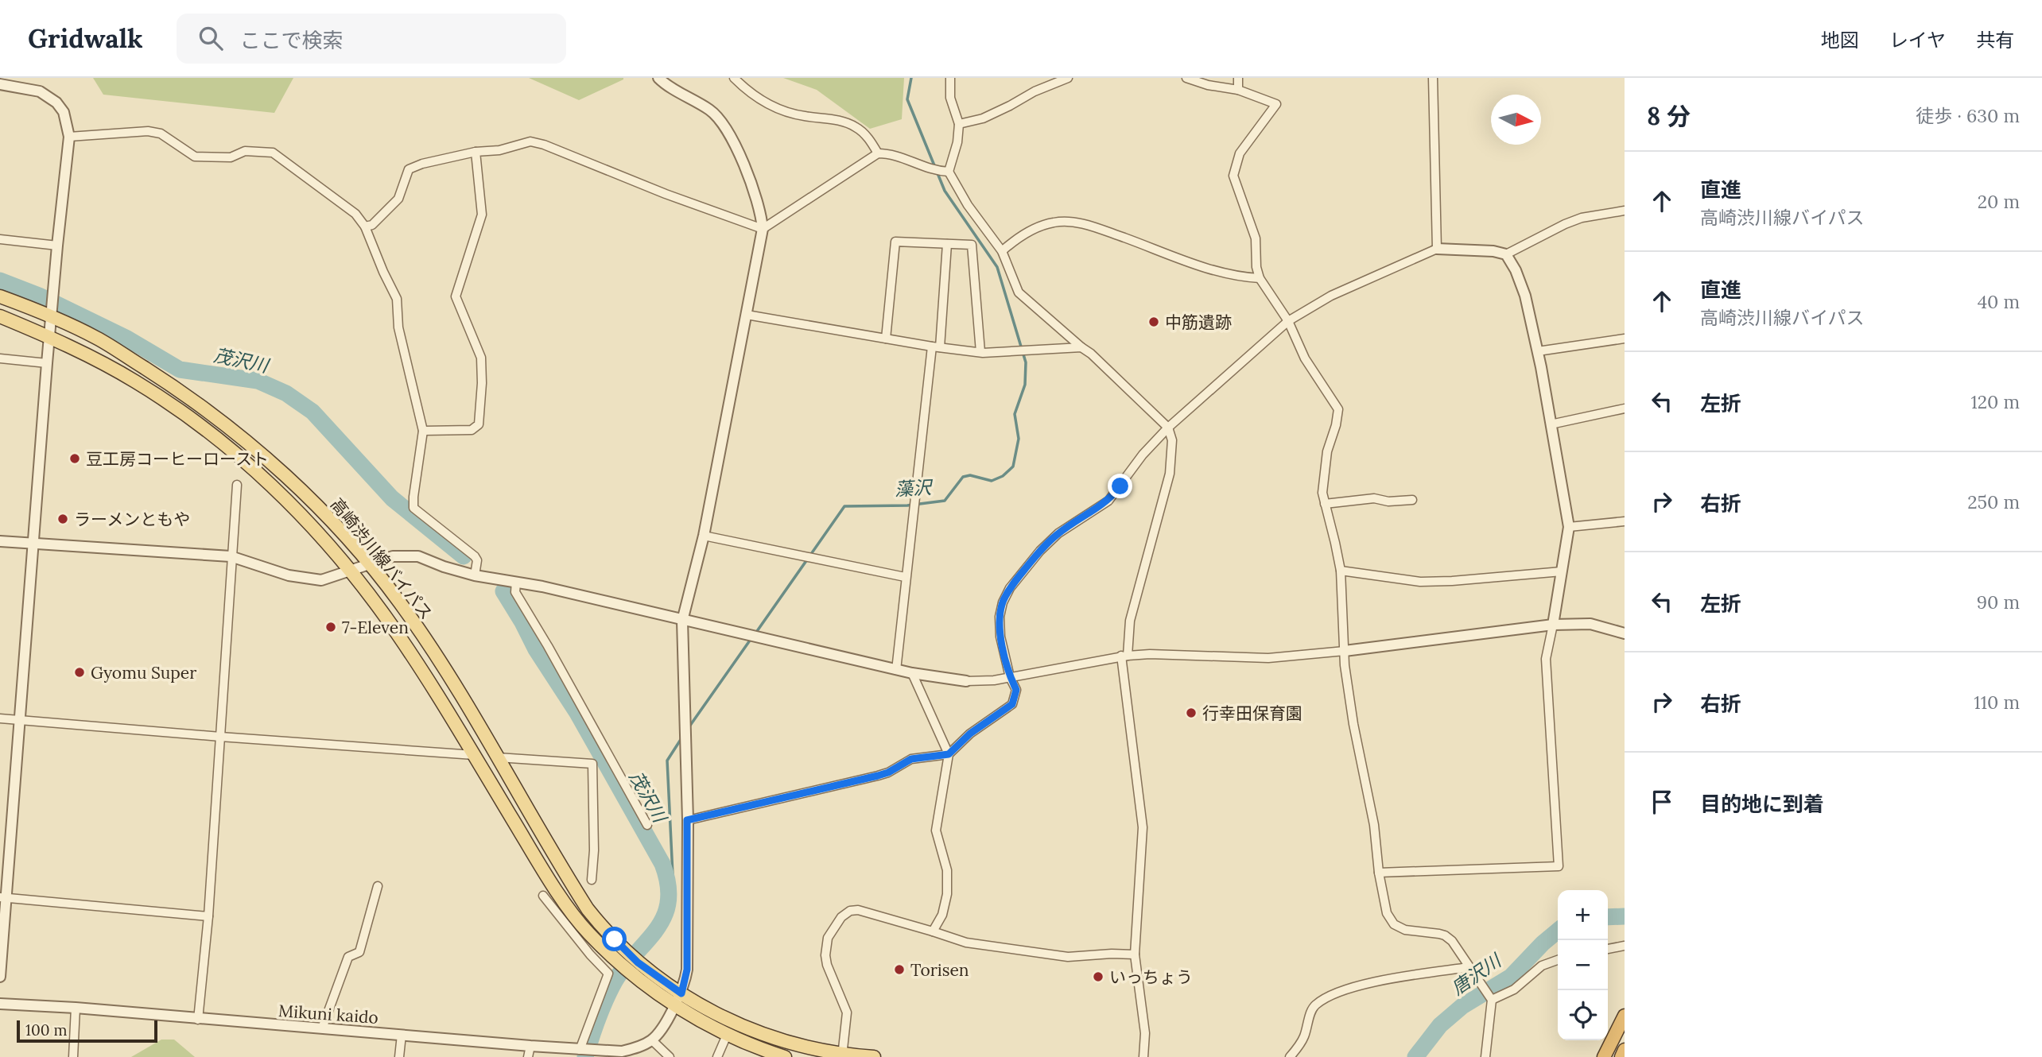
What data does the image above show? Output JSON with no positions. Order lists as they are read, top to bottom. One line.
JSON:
{"streets":{"main road":["高崎渋川線バイパス"],"street":["Mikuni kaido"]},"water":["茂沢川","藻沢","唐沢川"],"places":["中筋遺跡","豆工房コーヒーロースト","ラーメンともや","7-Eleven","Gyomu Super","行幸田保育園","Torisen","いっちょう"],"scale_bar":"100 m","north":"right","page":{"header":"Gridwalk","search":"ここで検索","nav":["地図","レイヤ","共有"],"heading":["8 分","徒歩 · 630 m"],"list":[["直進","高崎渋川線バイパス","20 m"],["直進","高崎渋川線バイパス","40 m"],["左折","120 m"],["右折","250 m"],["左折","90 m"],["右折","110 m"],"目的地に到着"],"map_buttons":["+","−"],"scale":"100 m"}}
